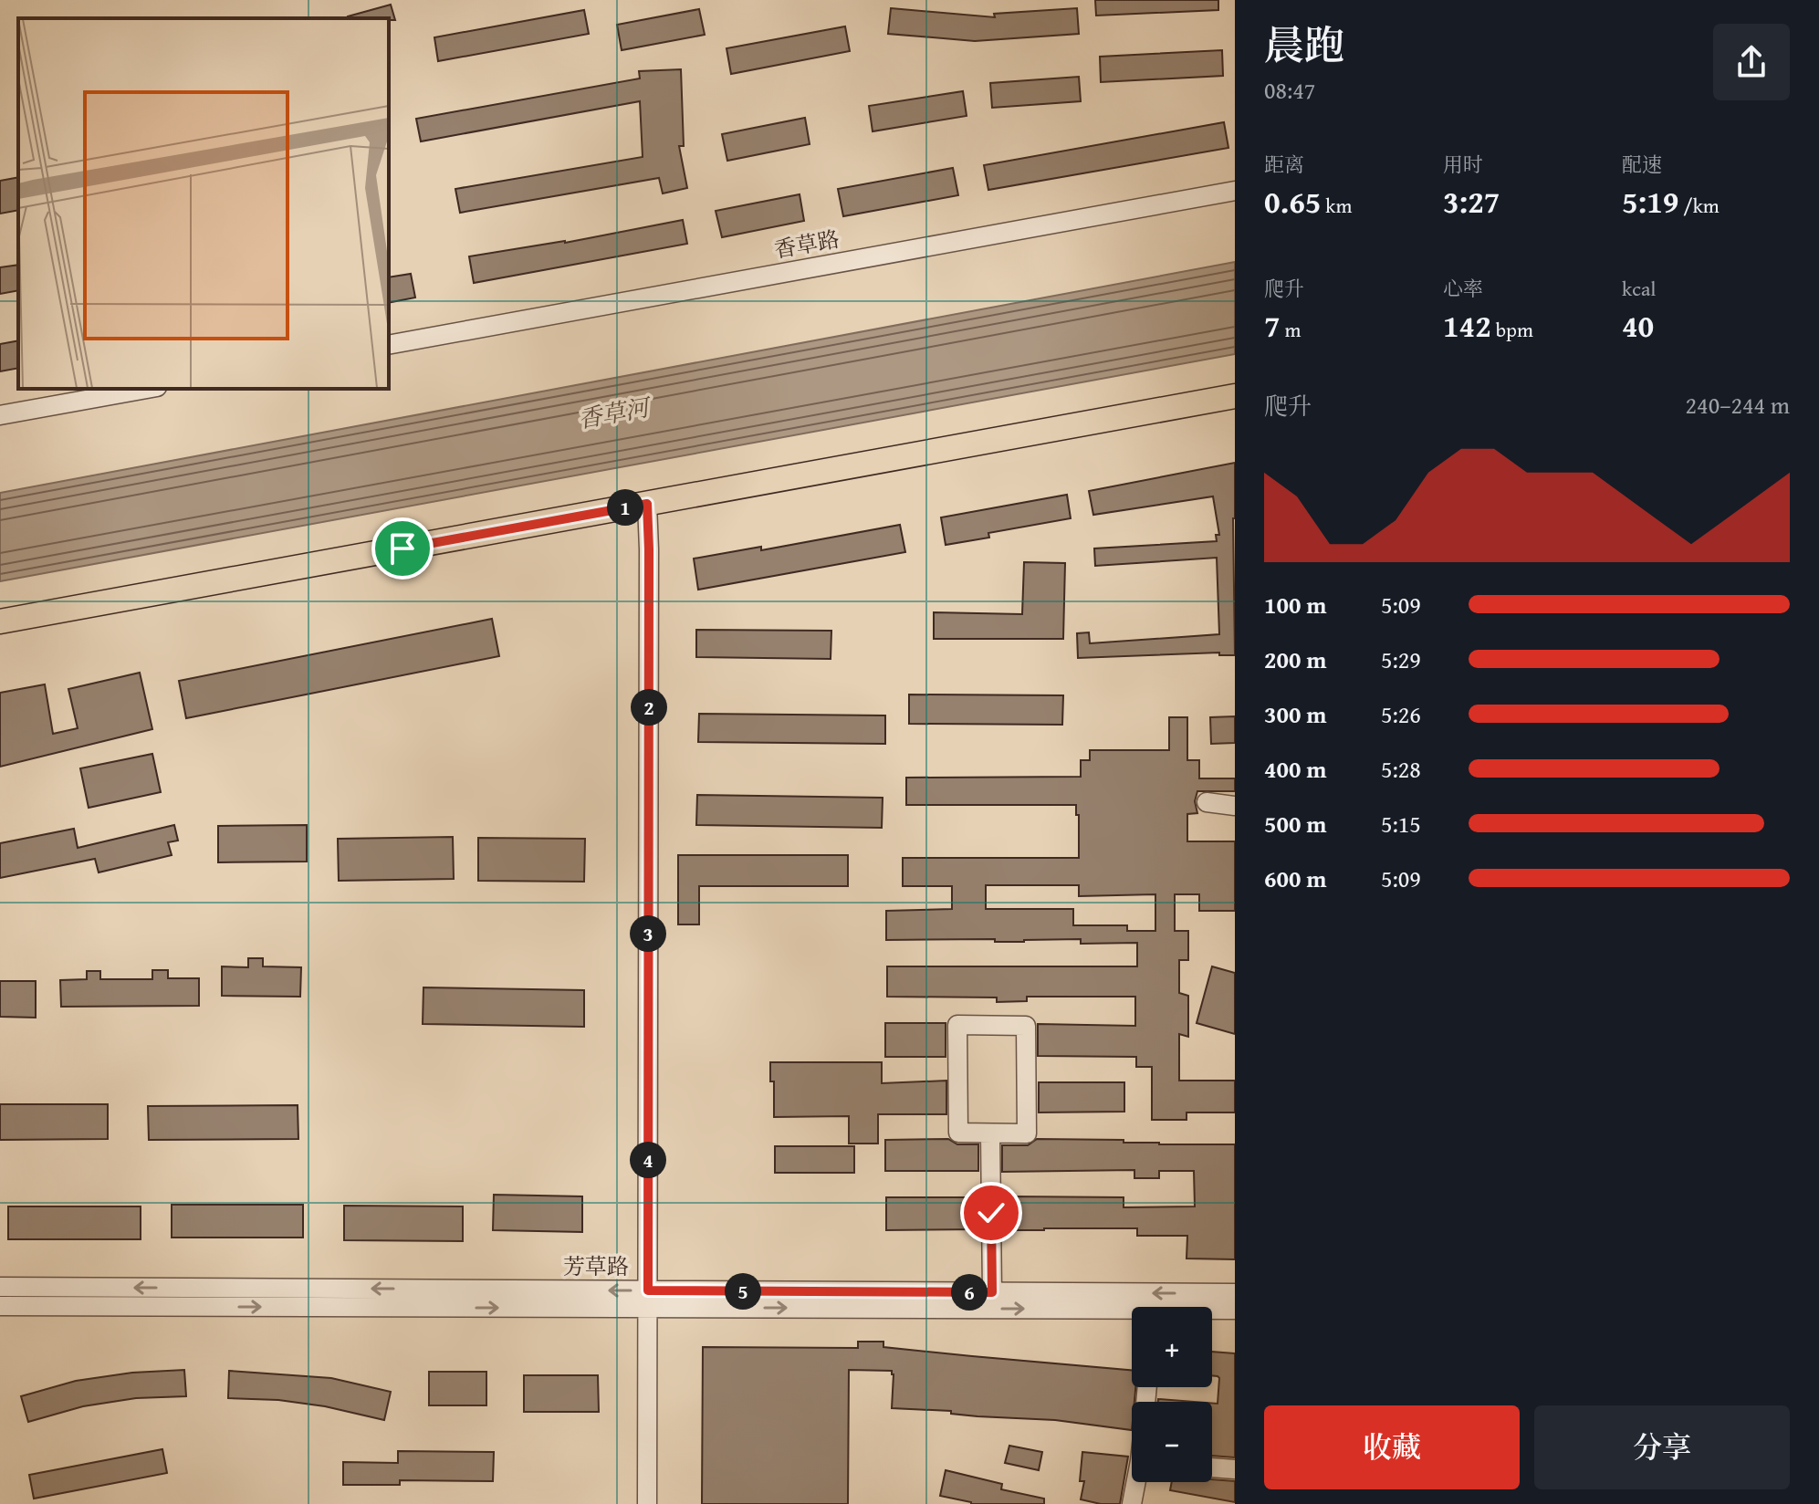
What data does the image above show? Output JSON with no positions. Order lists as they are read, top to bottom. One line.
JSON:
{"streets":{"street":["香草路","芳草路"]},"water":["香草河"],"page":{"heading":["晨跑","08:47"],"stats":[["距离","0.65 km"],["用时","3:27"],["配速","5:19 /km"],["爬升","7 m"],["心率","142 bpm"],["kcal","40"]],"chart":["爬升","240–244 m"],"pins":["1","2","3","4","5","6"],"list":[{"name":"100 m","note":"5:09"},{"name":"200 m","note":"5:29"},{"name":"300 m","note":"5:26"},{"name":"400 m","note":"5:28"},{"name":"500 m","note":"5:15"},{"name":"600 m","note":"5:09"}],"map_buttons":["+","−"],"buttons":["收藏","分享"]}}
